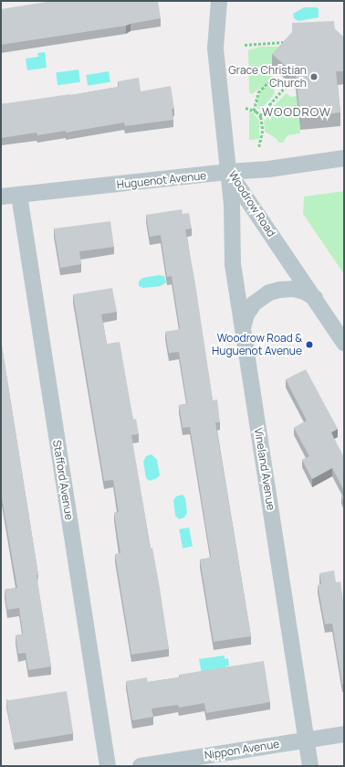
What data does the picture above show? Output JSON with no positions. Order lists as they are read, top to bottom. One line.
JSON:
{"streets":{"street":["Huguenot Avenue","Woodrow Road","Vineland Avenue","Stafford Avenue","Nippon Avenue"]},"crossings":[["Huguenot Avenue","Woodrow Road"],["Huguenot Avenue","Vineland Avenue"],["Huguenot Avenue","Stafford Avenue"],["Woodrow Road","Vineland Avenue"],["Vineland Avenue","Nippon Avenue"]],"districts":["WOODROW"],"places":["Grace Christian Church","Woodrow Road & Huguenot Avenue"]}
